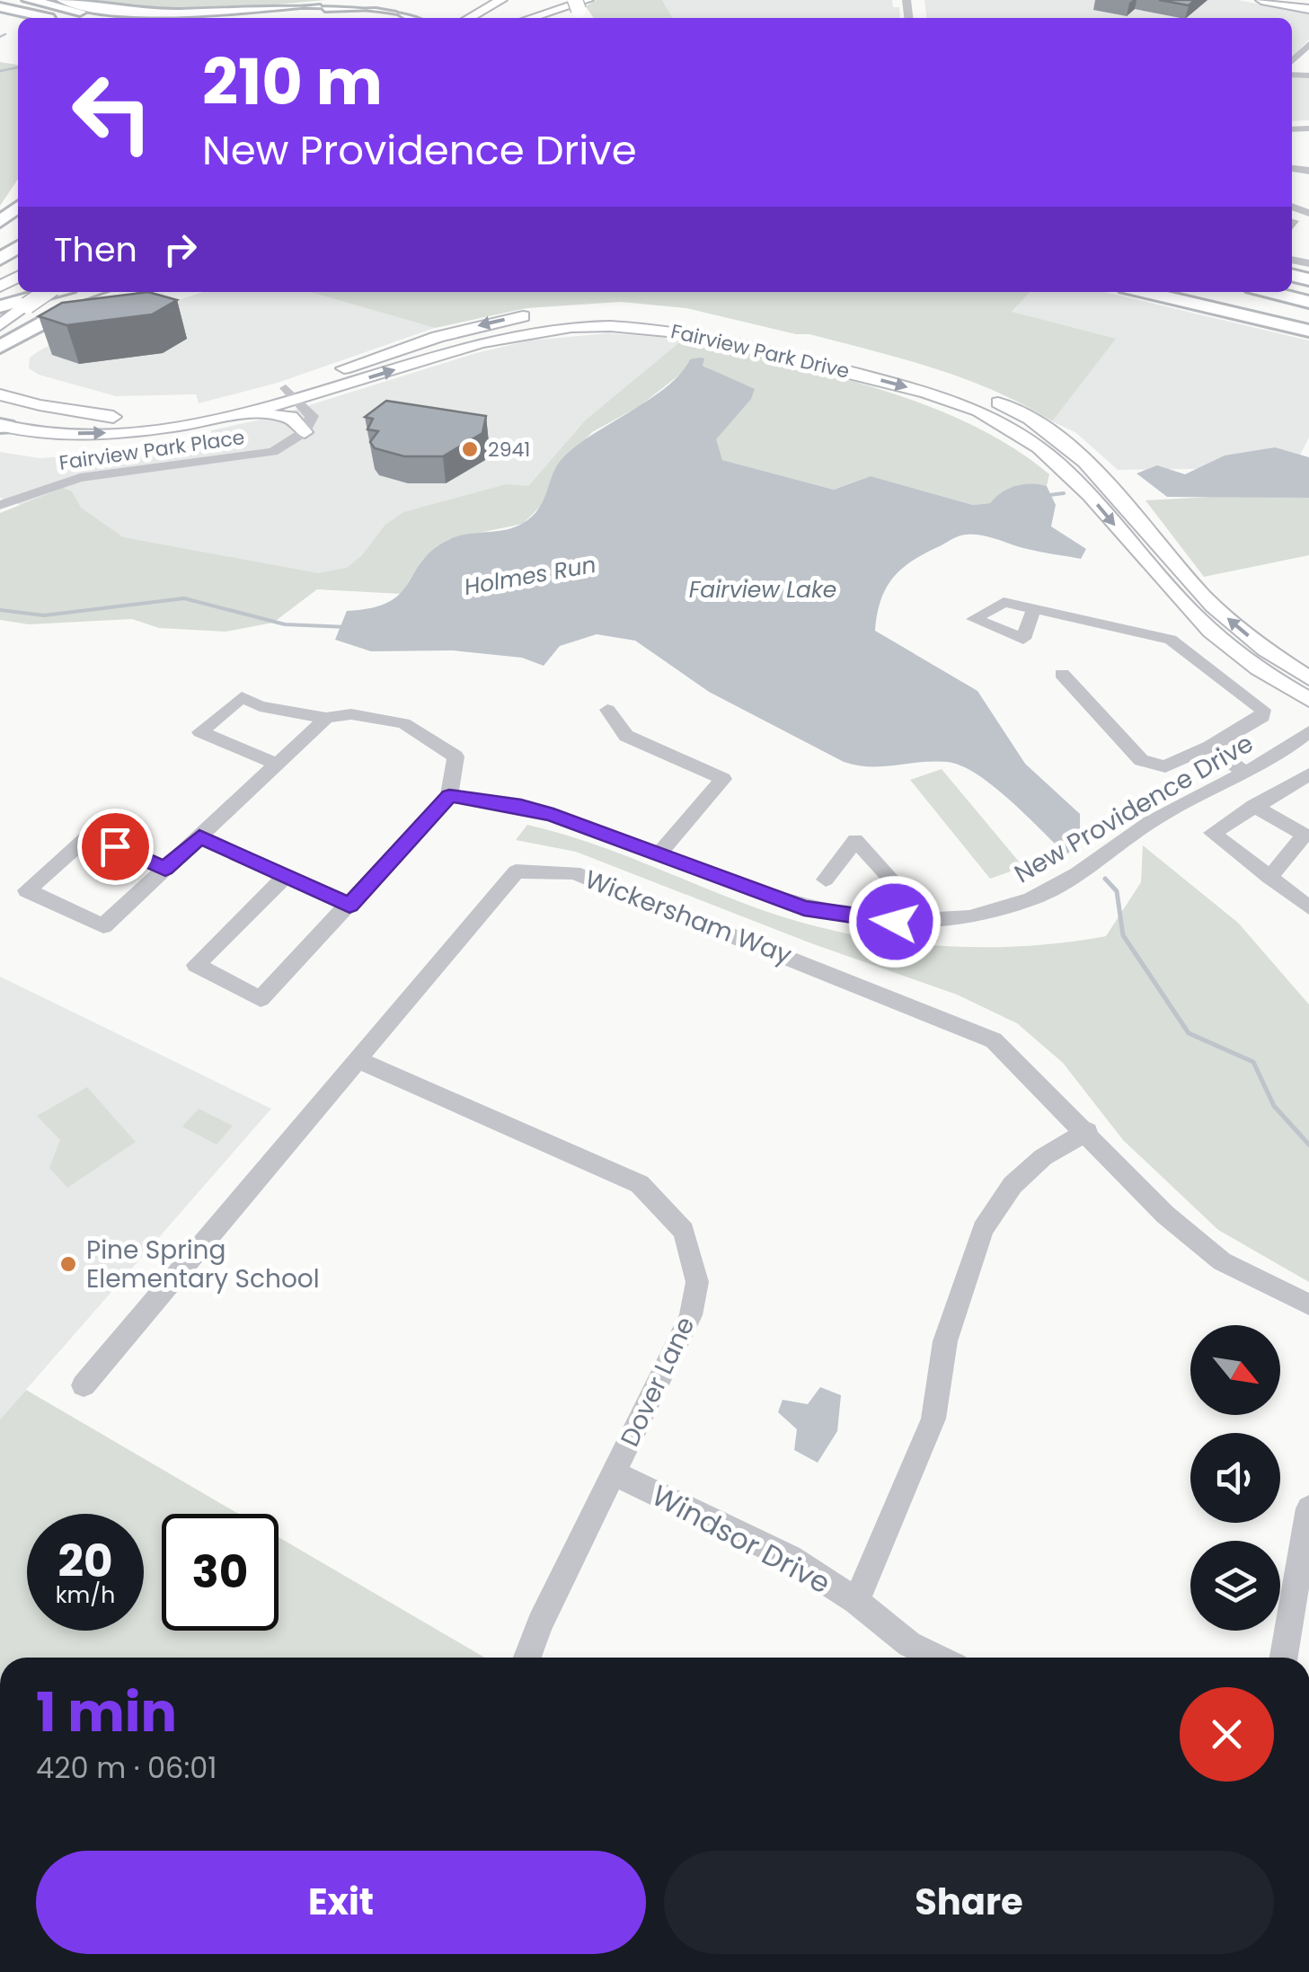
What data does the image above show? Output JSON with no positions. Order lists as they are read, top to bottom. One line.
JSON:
{"streets":{"main road":["Fairview Park Drive"],"street":["Fairview Park Place","New Providence Drive","Wickersham Way","Dover Lane","Windsor Drive"]},"crossings":[["Wickersham Way","Dover Lane"],["Dover Lane","Windsor Drive"]],"water":["Holmes Run","Fairview Lake"],"places":["2941","Pine Spring Elementary School"],"north":"bottom right","page":{"turn":["210 m","New Providence Drive"],"then":"Then","speed":"20 km/h","limit":"30","heading":["1 min","420 m · 06:01"],"buttons":["Exit","Share"]}}
